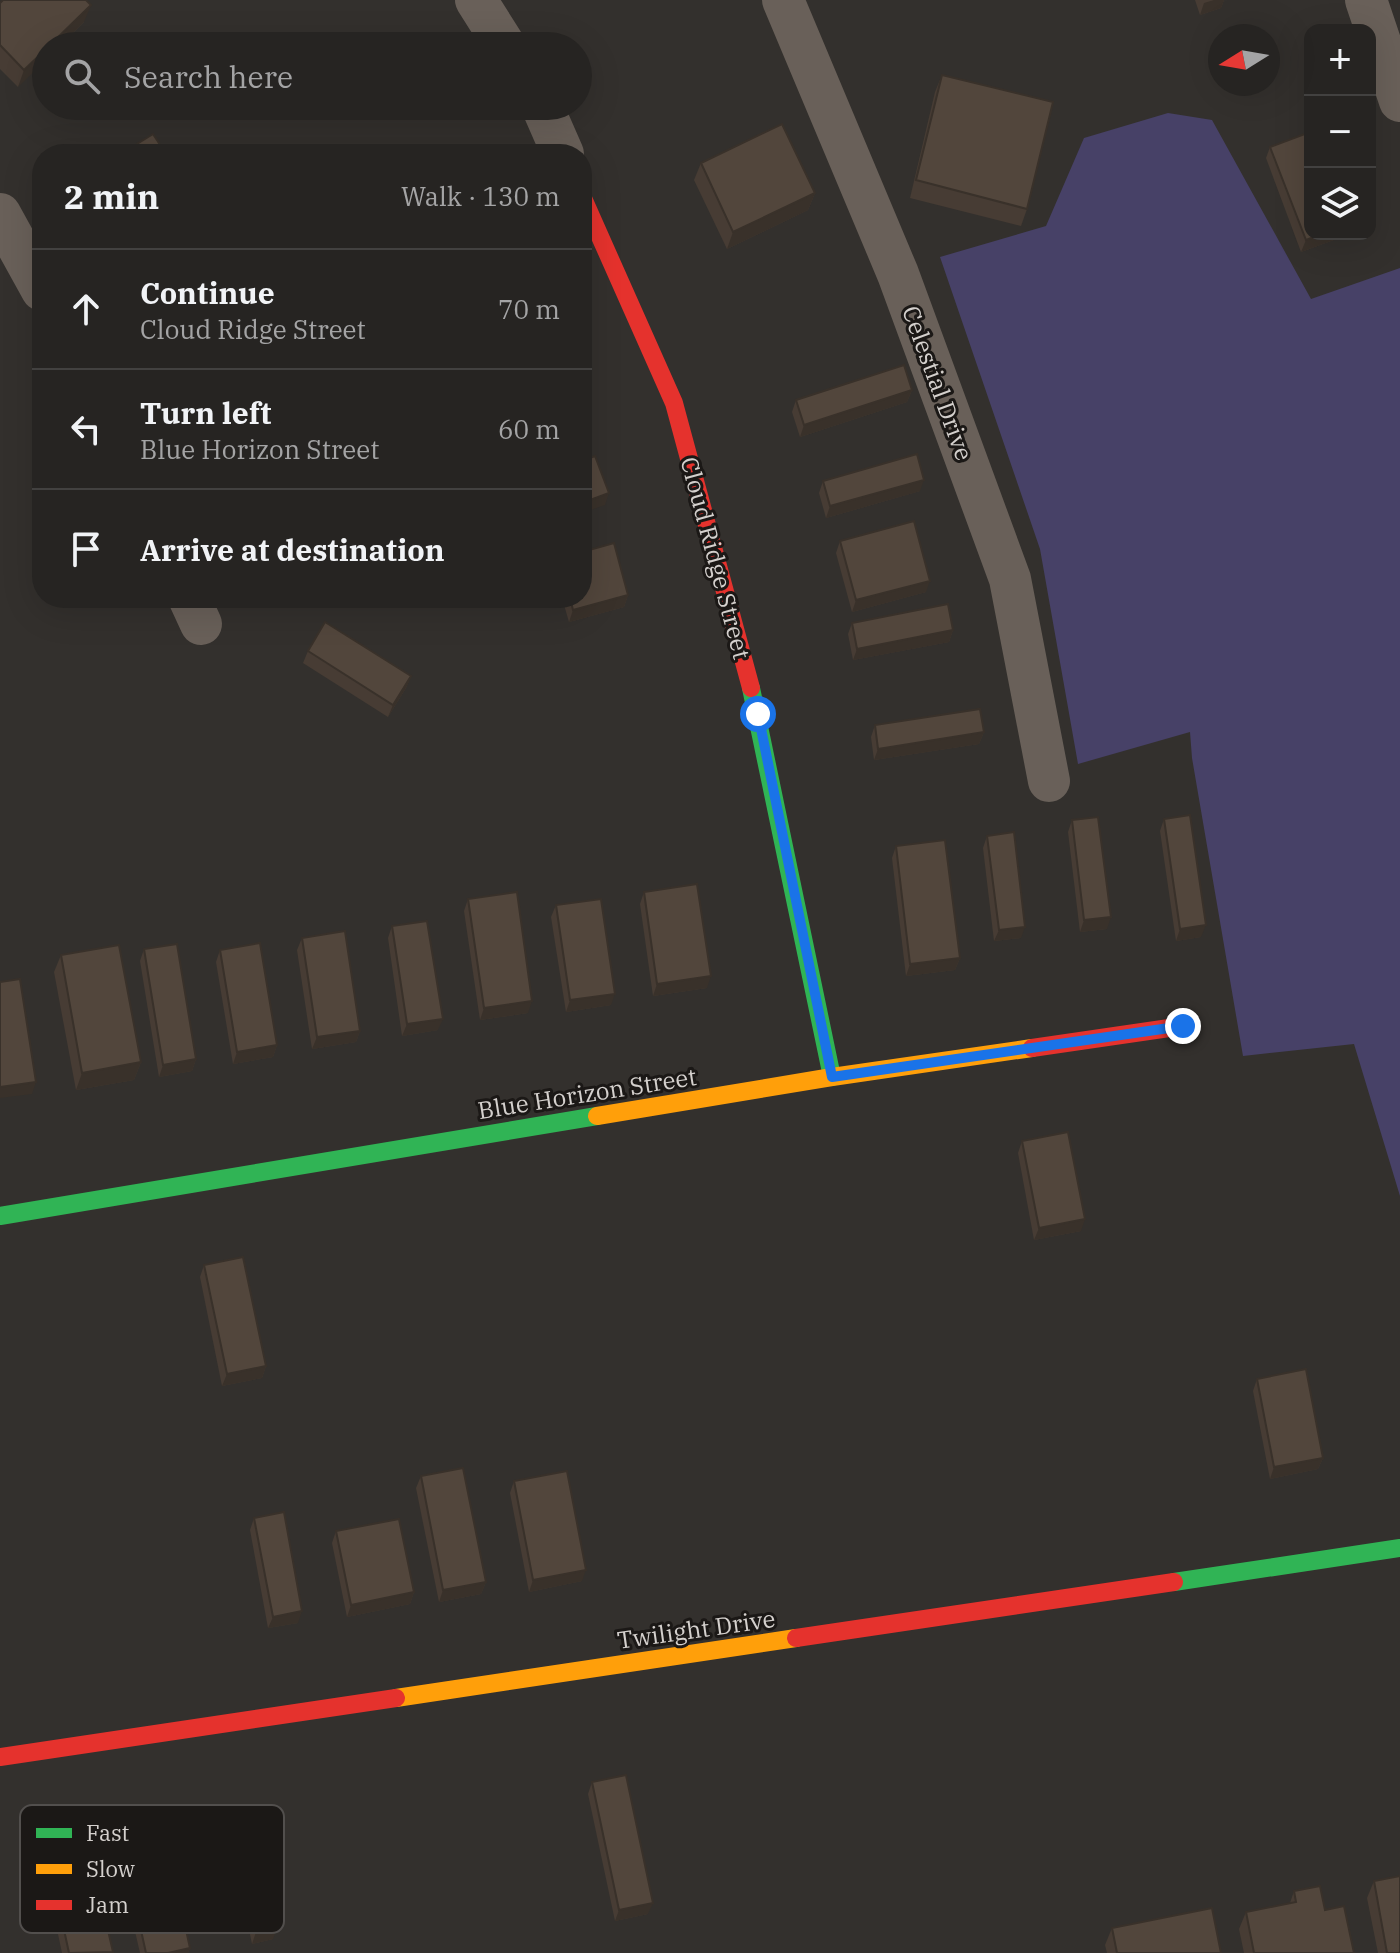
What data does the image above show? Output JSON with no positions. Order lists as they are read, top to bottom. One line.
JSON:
{"streets":{"street":["Celestial Drive","Cloud Ridge Street","Blue Horizon Street","Twilight Drive"]},"crossings":[["Cloud Ridge Street","Blue Horizon Street"]],"legend":["Fast","Slow","Jam"],"north":"left","page":{"map_buttons":["+","−"],"search":"Search here","heading":["2 min","Walk · 130 m"],"list":[["Continue","Cloud Ridge Street","70 m"],["Turn left","Blue Horizon Street","60 m"],"Arrive at destination"]}}
